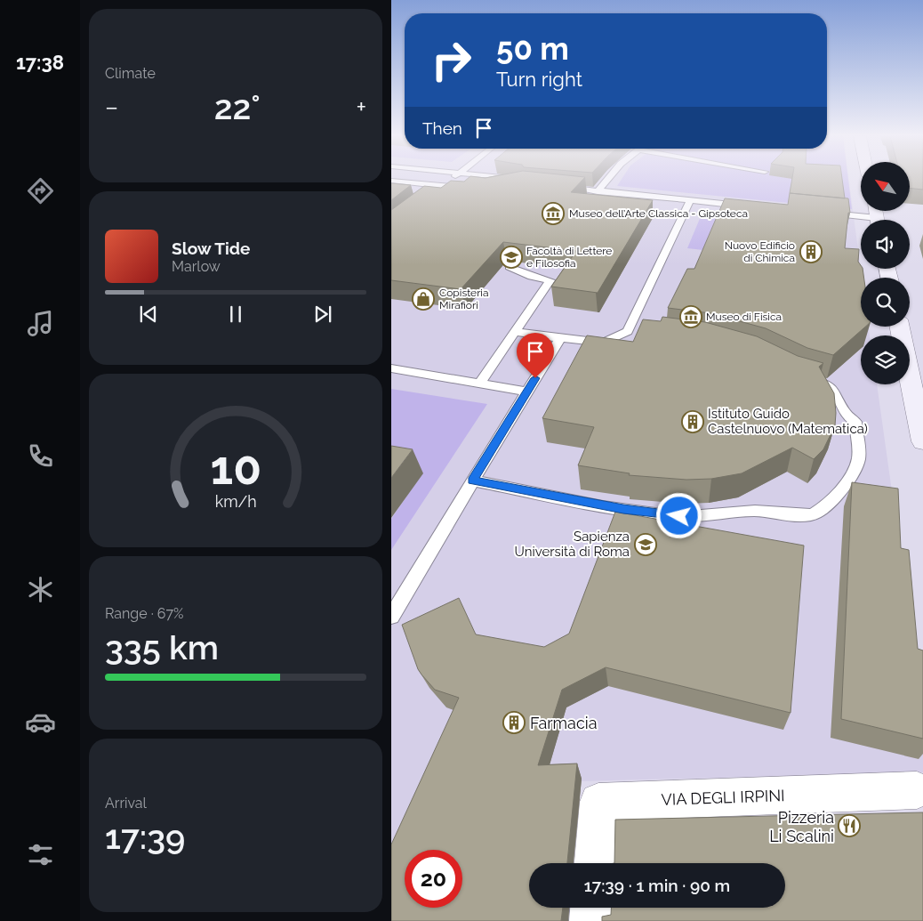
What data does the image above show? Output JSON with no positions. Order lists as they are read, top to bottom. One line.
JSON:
{"streets":{"street":["VIA DEGLI IRPINI"]},"places":{"museum":["Museo dell’Arte Classica - Gipsoteca","Museo di Fisica"],"building":["Nuovo Edificio di Chimica","Istituto Guido Castelnuovo (Matematica)","Farmacia"],"school or university":["Facoltà di Lettere e Filosofia","Sapienza Università di Roma"],"shop":["Copisteria Mirafiori"],"restaurant":["Pizzeria Li Scalini"]},"north":"top left","page":{"tabs":"17:38","tile":["Climate",["Range · 67%","335 km"],["Arrival","17:39"]],"turn":["50 m","Turn right"],"heat":["−","22°","+"],"then":"Then","song":["Slow Tide","Marlow"],"limit":"20","trip":"17:39 · 1 min · 90 m","gauge":["10","km/h"]}}
